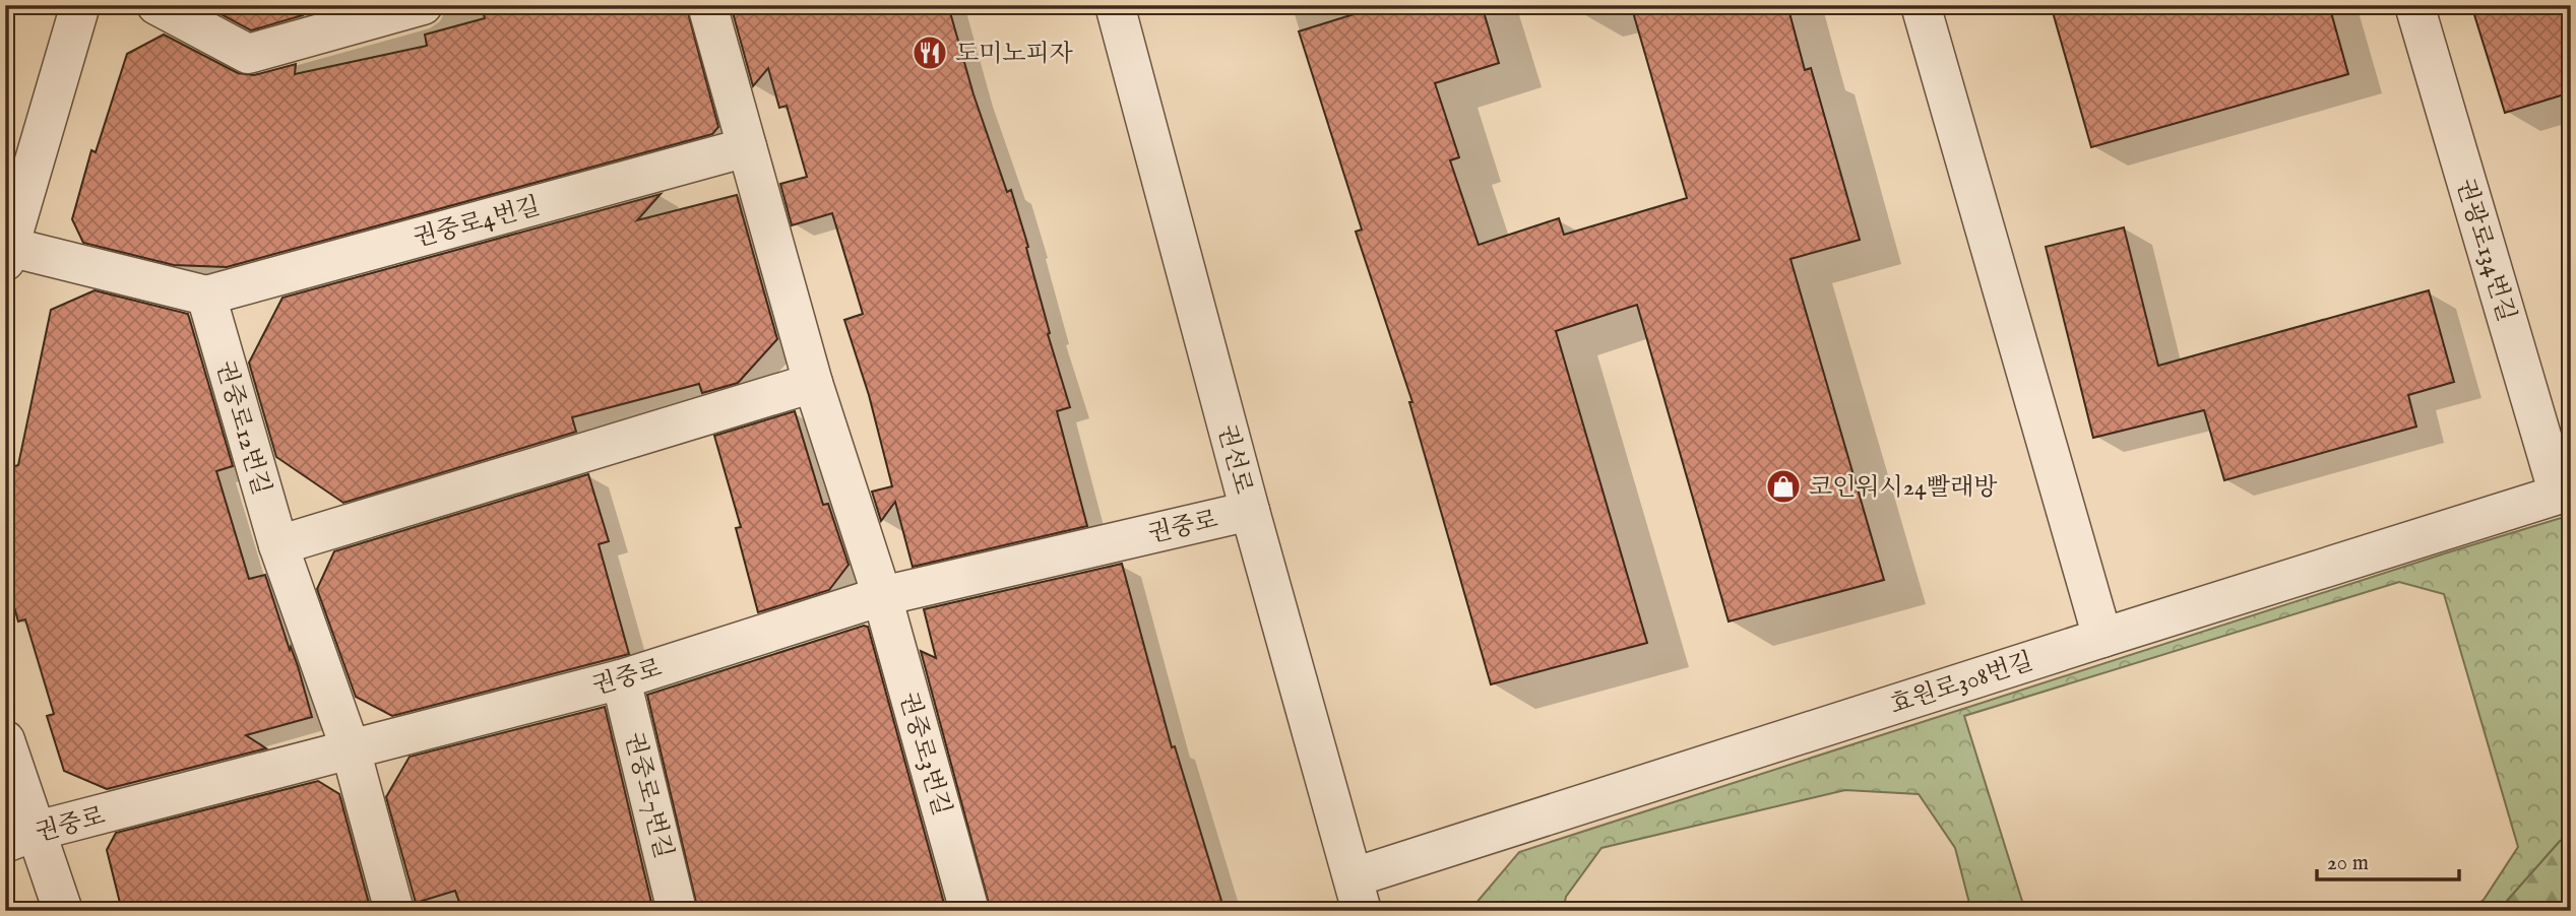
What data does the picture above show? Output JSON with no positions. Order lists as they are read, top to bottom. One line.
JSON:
{"streets":{"street":["권중로4번길","권광로134번길","권중로12번길","권선로","권중로","효원로308번길","권중로3번길","권중로7번길"]},"crossings":[["권중로4번길","권중로12번길"],["권광로134번길","효원로308번길"],["권중로12번길","권중로"],["권선로","권중로"],["권선로","효원로308번길"],["권중로","권중로3번길"],["권중로","권중로7번길"]],"places":{"restaurant":["도미노피자"],"shop":["코인워시24빨래방"]},"scale_bar":"20 m"}
